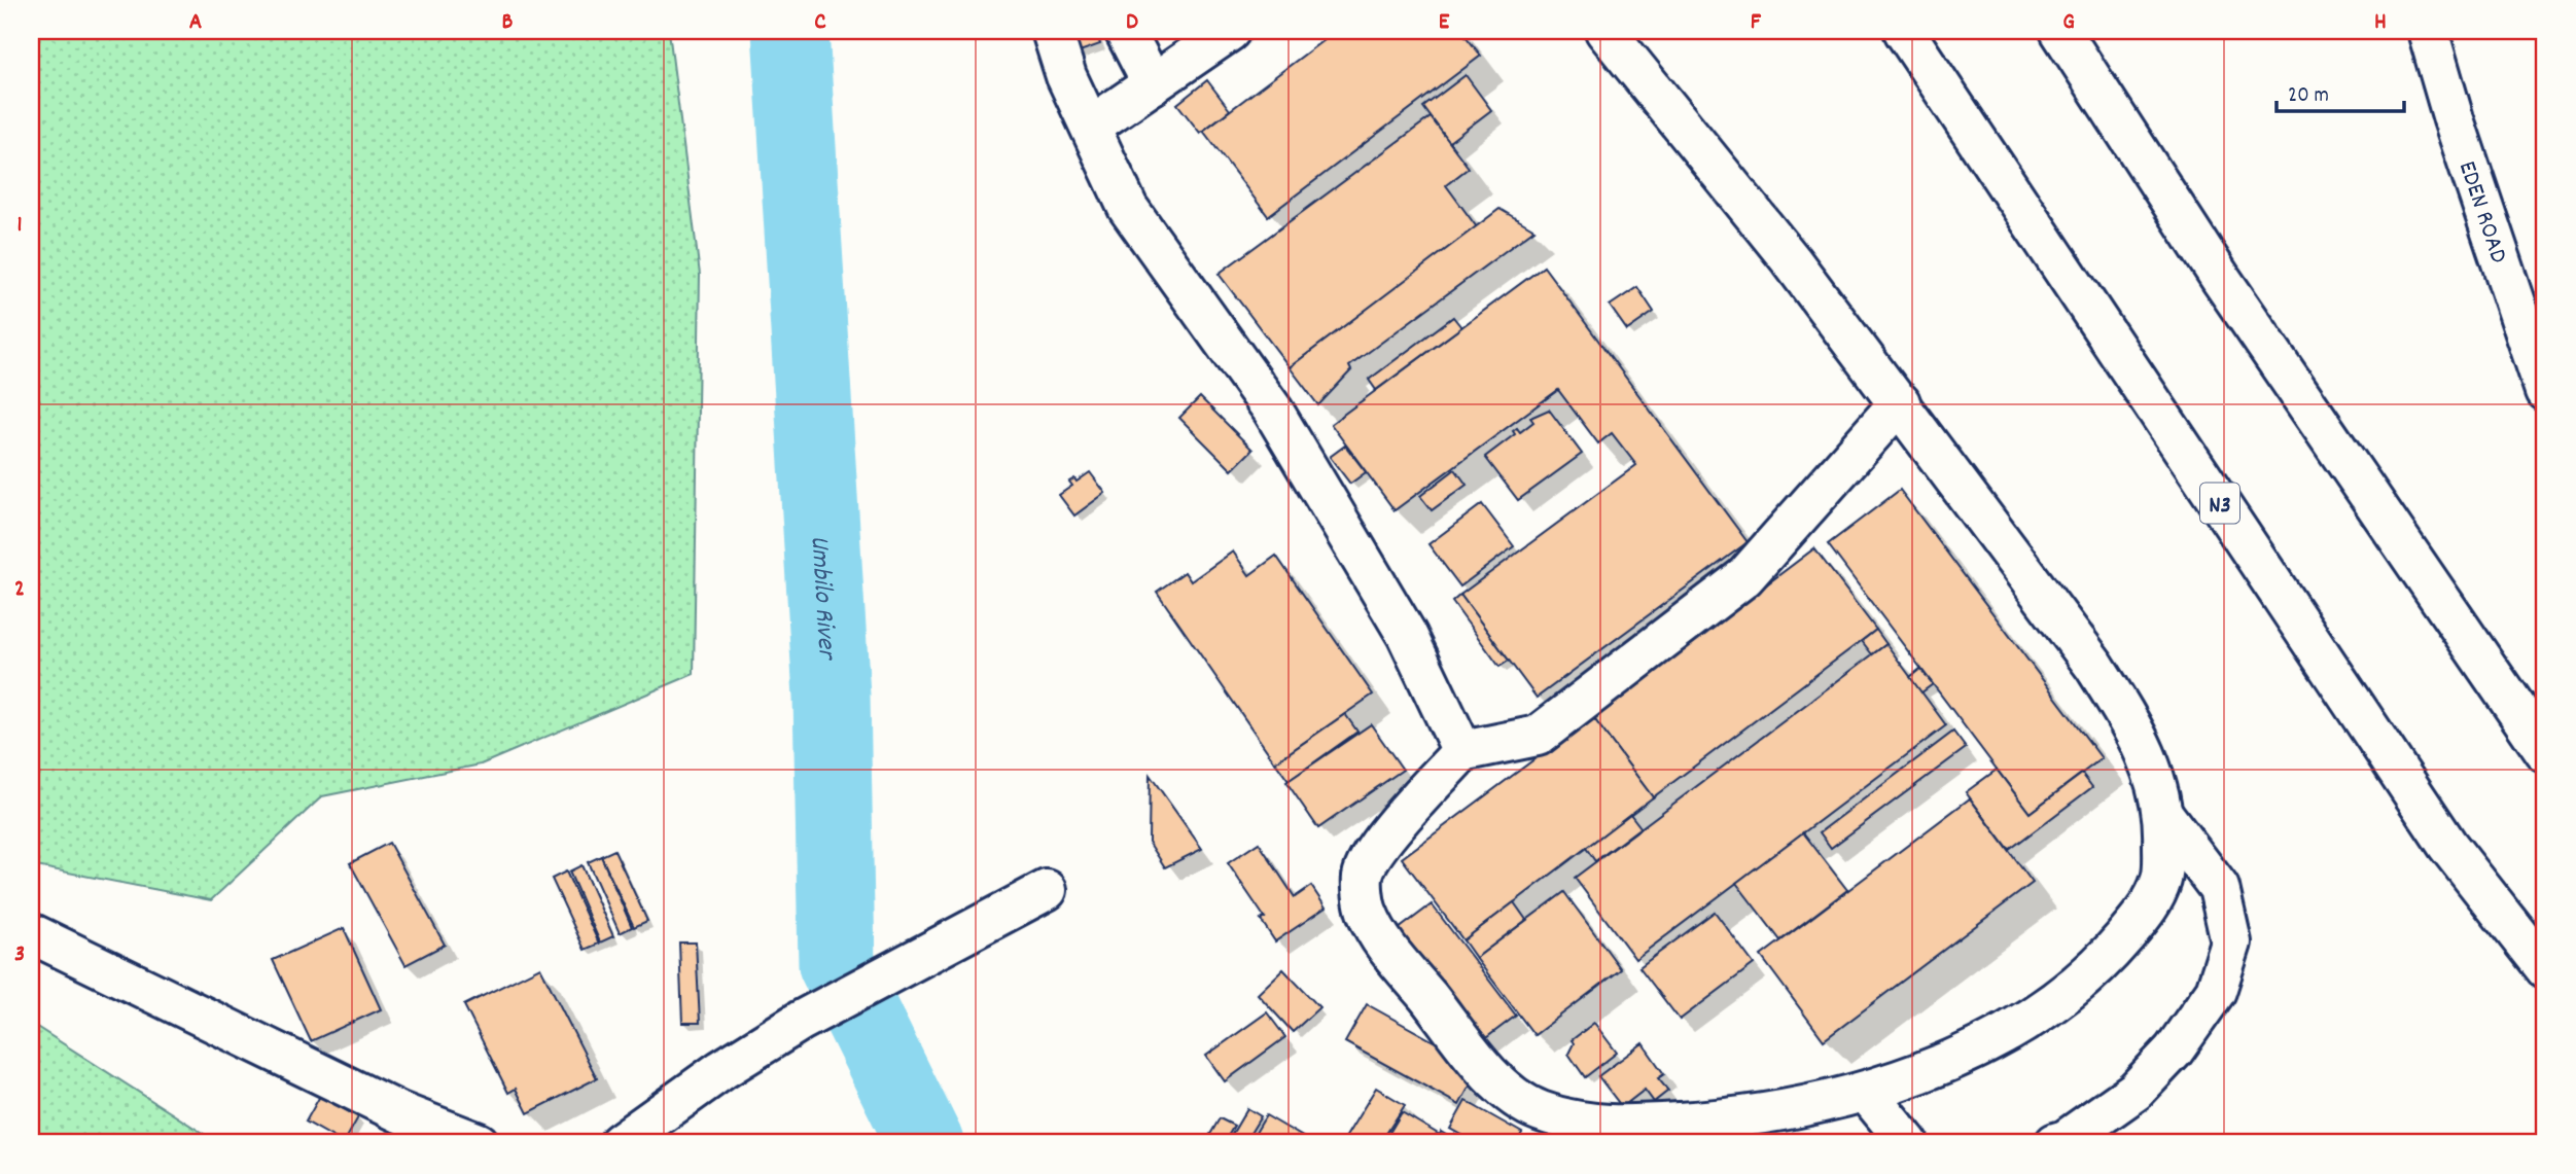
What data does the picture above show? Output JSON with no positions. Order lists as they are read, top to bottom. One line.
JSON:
{"streets":{"main road":["EDEN ROAD","N3"]},"water":["Umbilo River"],"scale_bar":"20 m","grid":{"columns":["A","B","C","D","E","F","G","H"],"rows":["1","2","3"]}}
